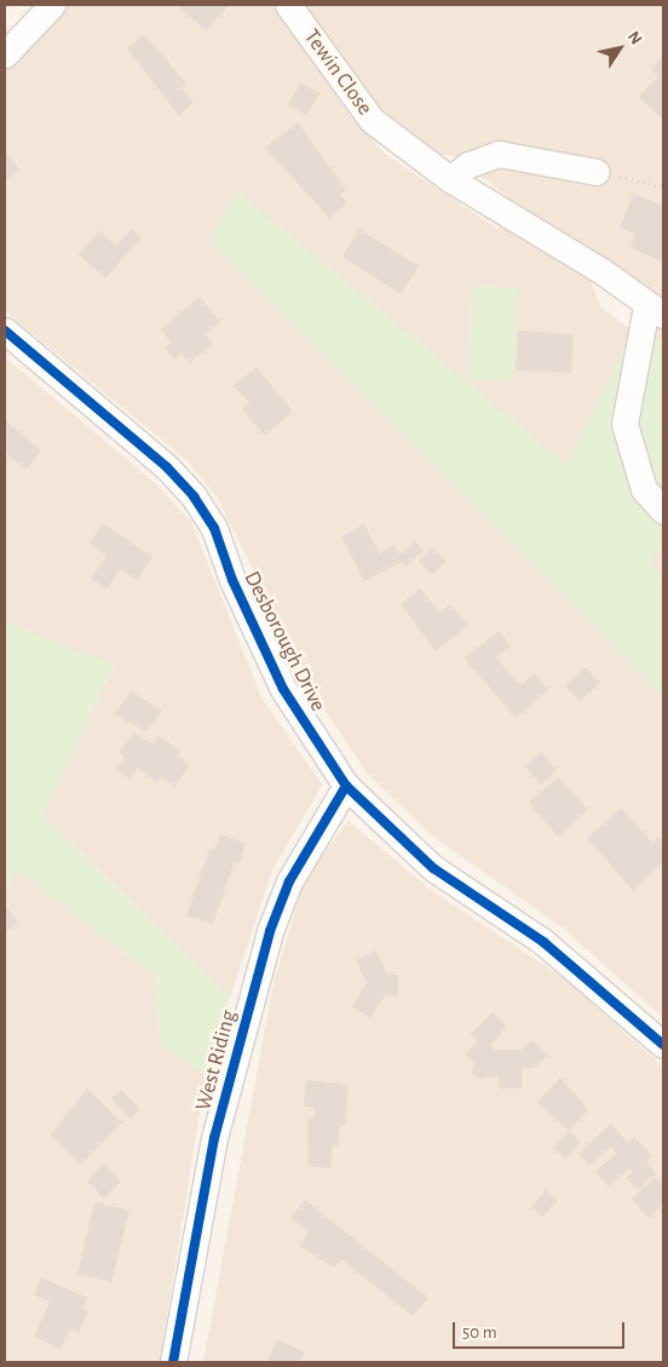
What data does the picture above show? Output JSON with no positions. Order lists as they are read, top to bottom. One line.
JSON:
{"streets":{"street":["Tewin Close","Desborough Drive","West Riding"]},"crossings":[["Desborough Drive","West Riding"]],"scale_bar":"50 m","north":"top right"}
